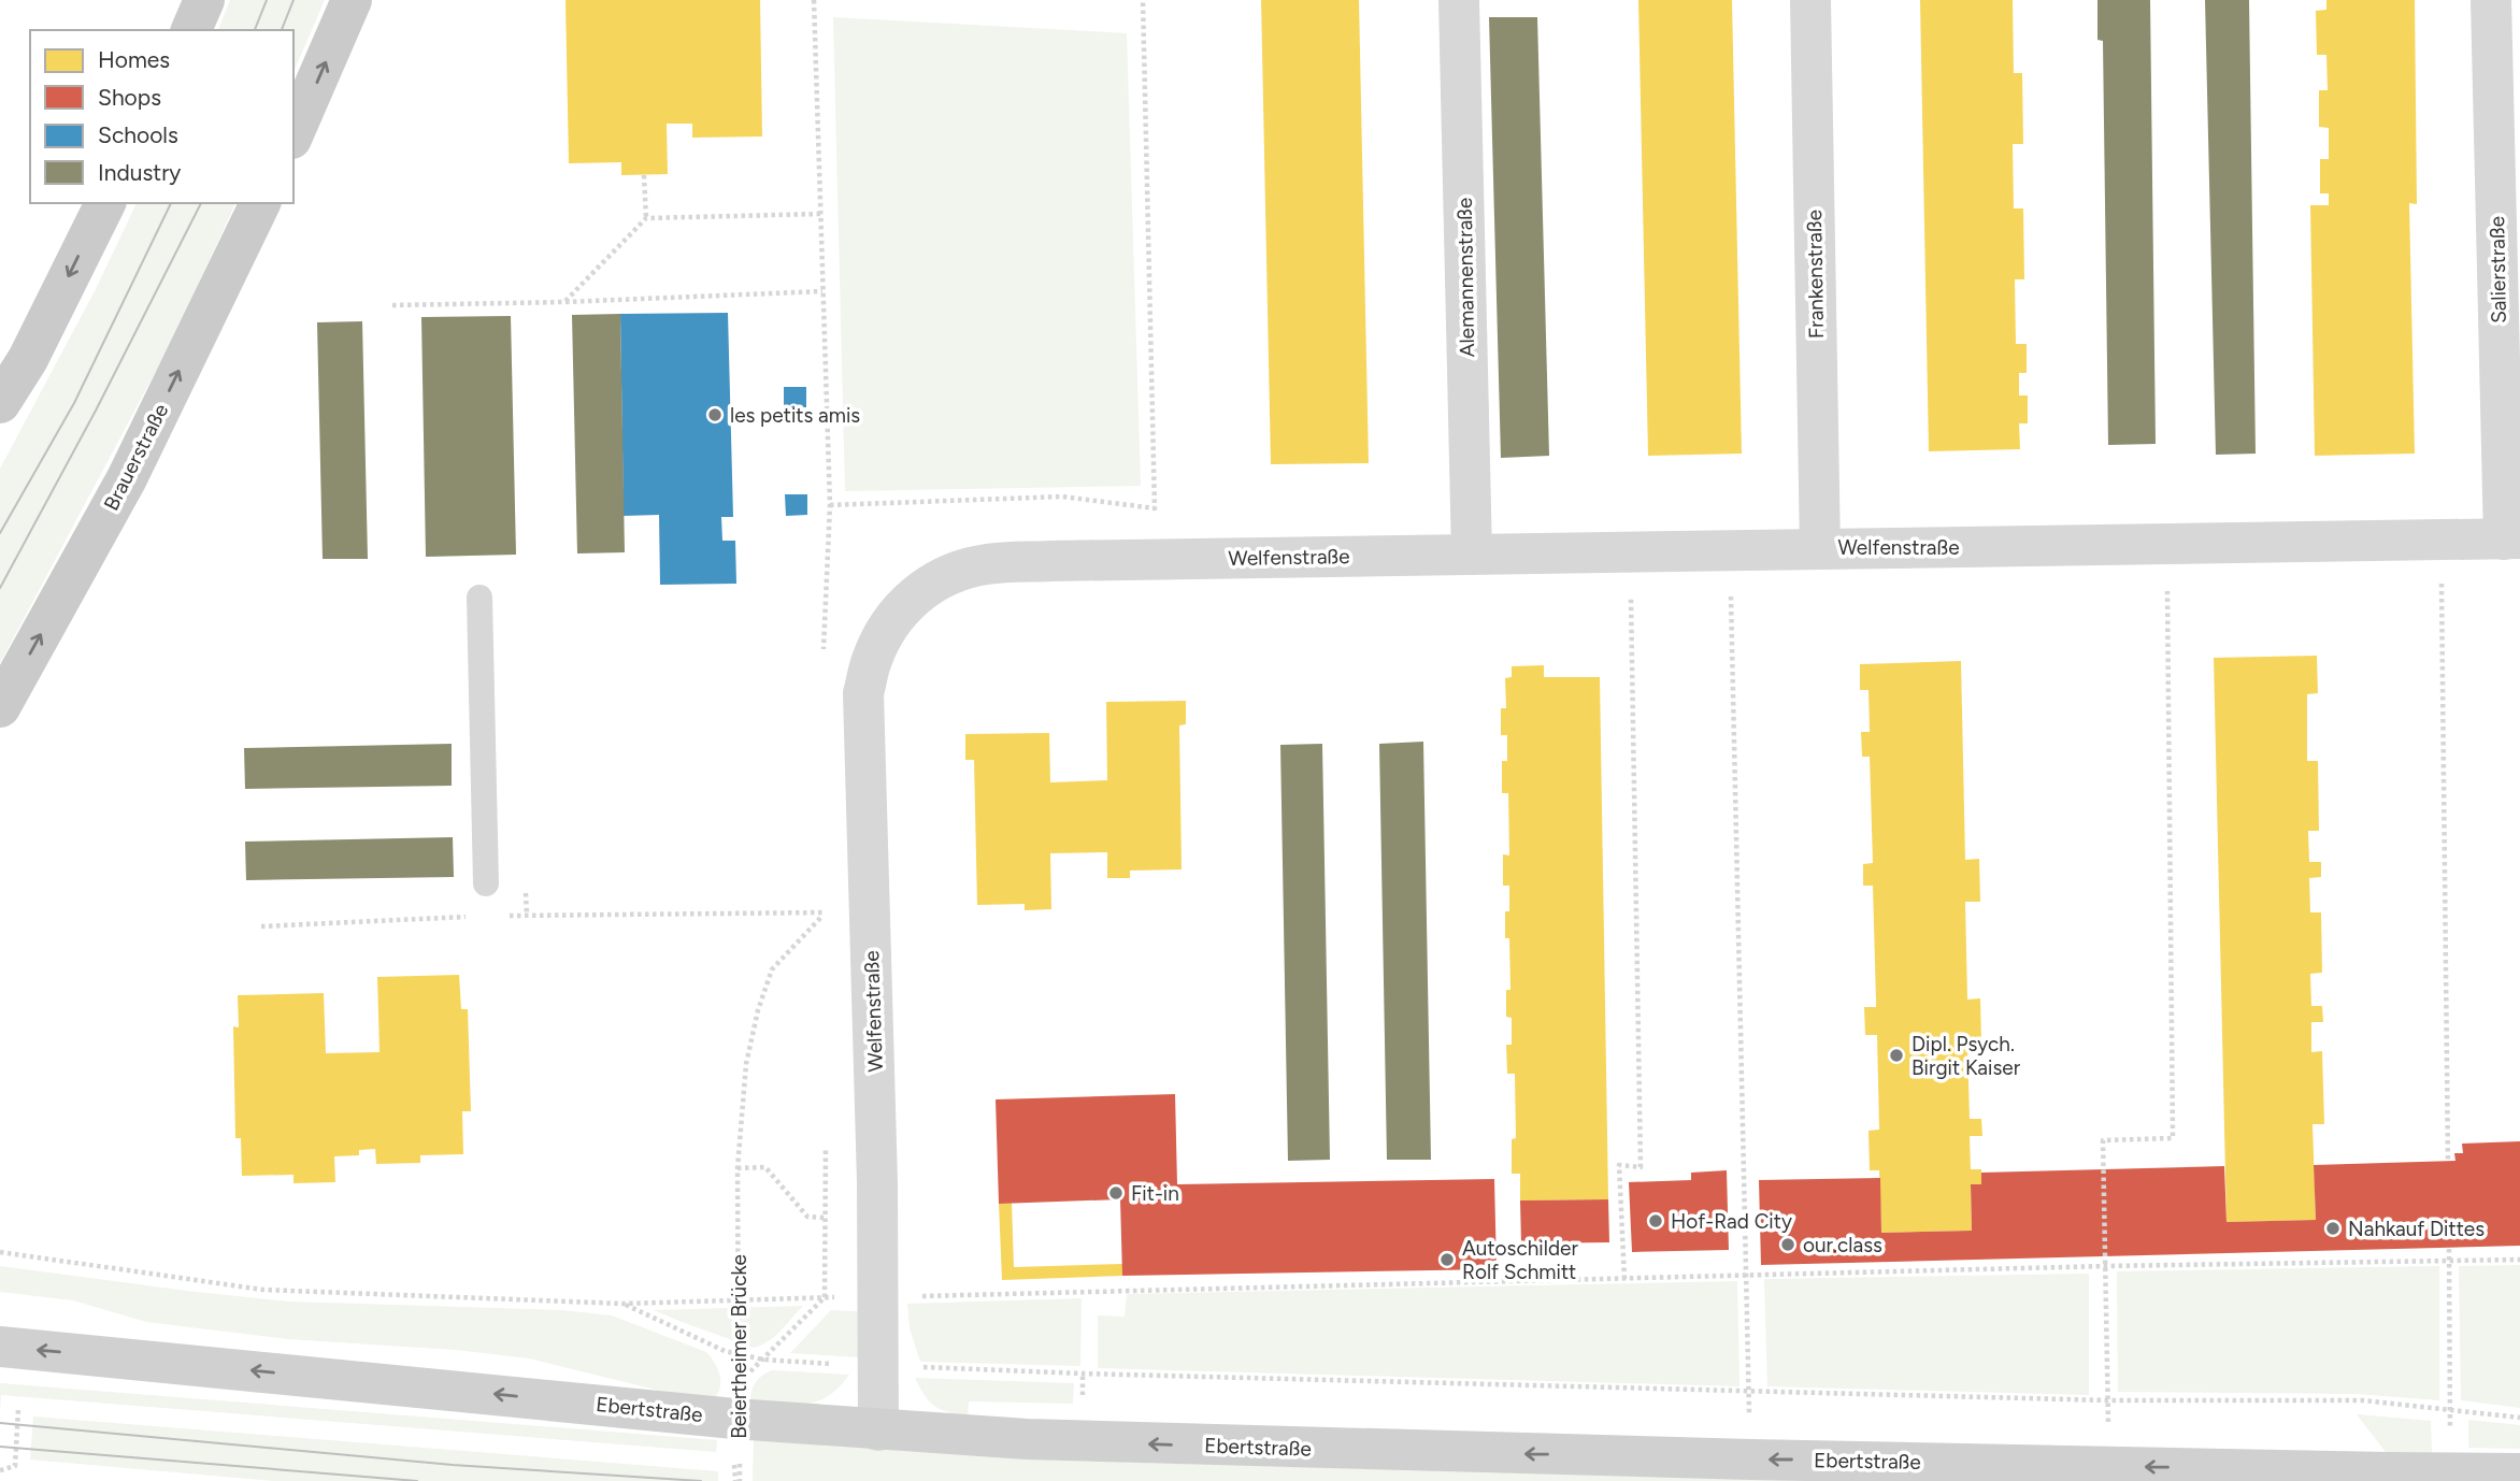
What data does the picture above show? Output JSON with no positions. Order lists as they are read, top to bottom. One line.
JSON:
{"streets":{"main road":["Brauerstraße","Ebertstraße"],"street":["Salierstraße","Frankenstraße","Alemannenstraße","Welfenstraße"],"path":["Beiertheimer Brücke"]},"crossings":[["Salierstraße","Welfenstraße"],["Frankenstraße","Welfenstraße"],["Alemannenstraße","Welfenstraße"],["Welfenstraße","Ebertstraße"],["Beiertheimer Brücke","Ebertstraße"]],"one_way":["Ebertstraße"],"places":["les petits amis","Dipl. Psych. Birgit Kaiser","Fit-in","Hof-Rad City","Nahkauf Dittes","our.class","Autoschilder Rolf Schmitt"],"legend":["Homes","Shops","Schools","Industry"]}
